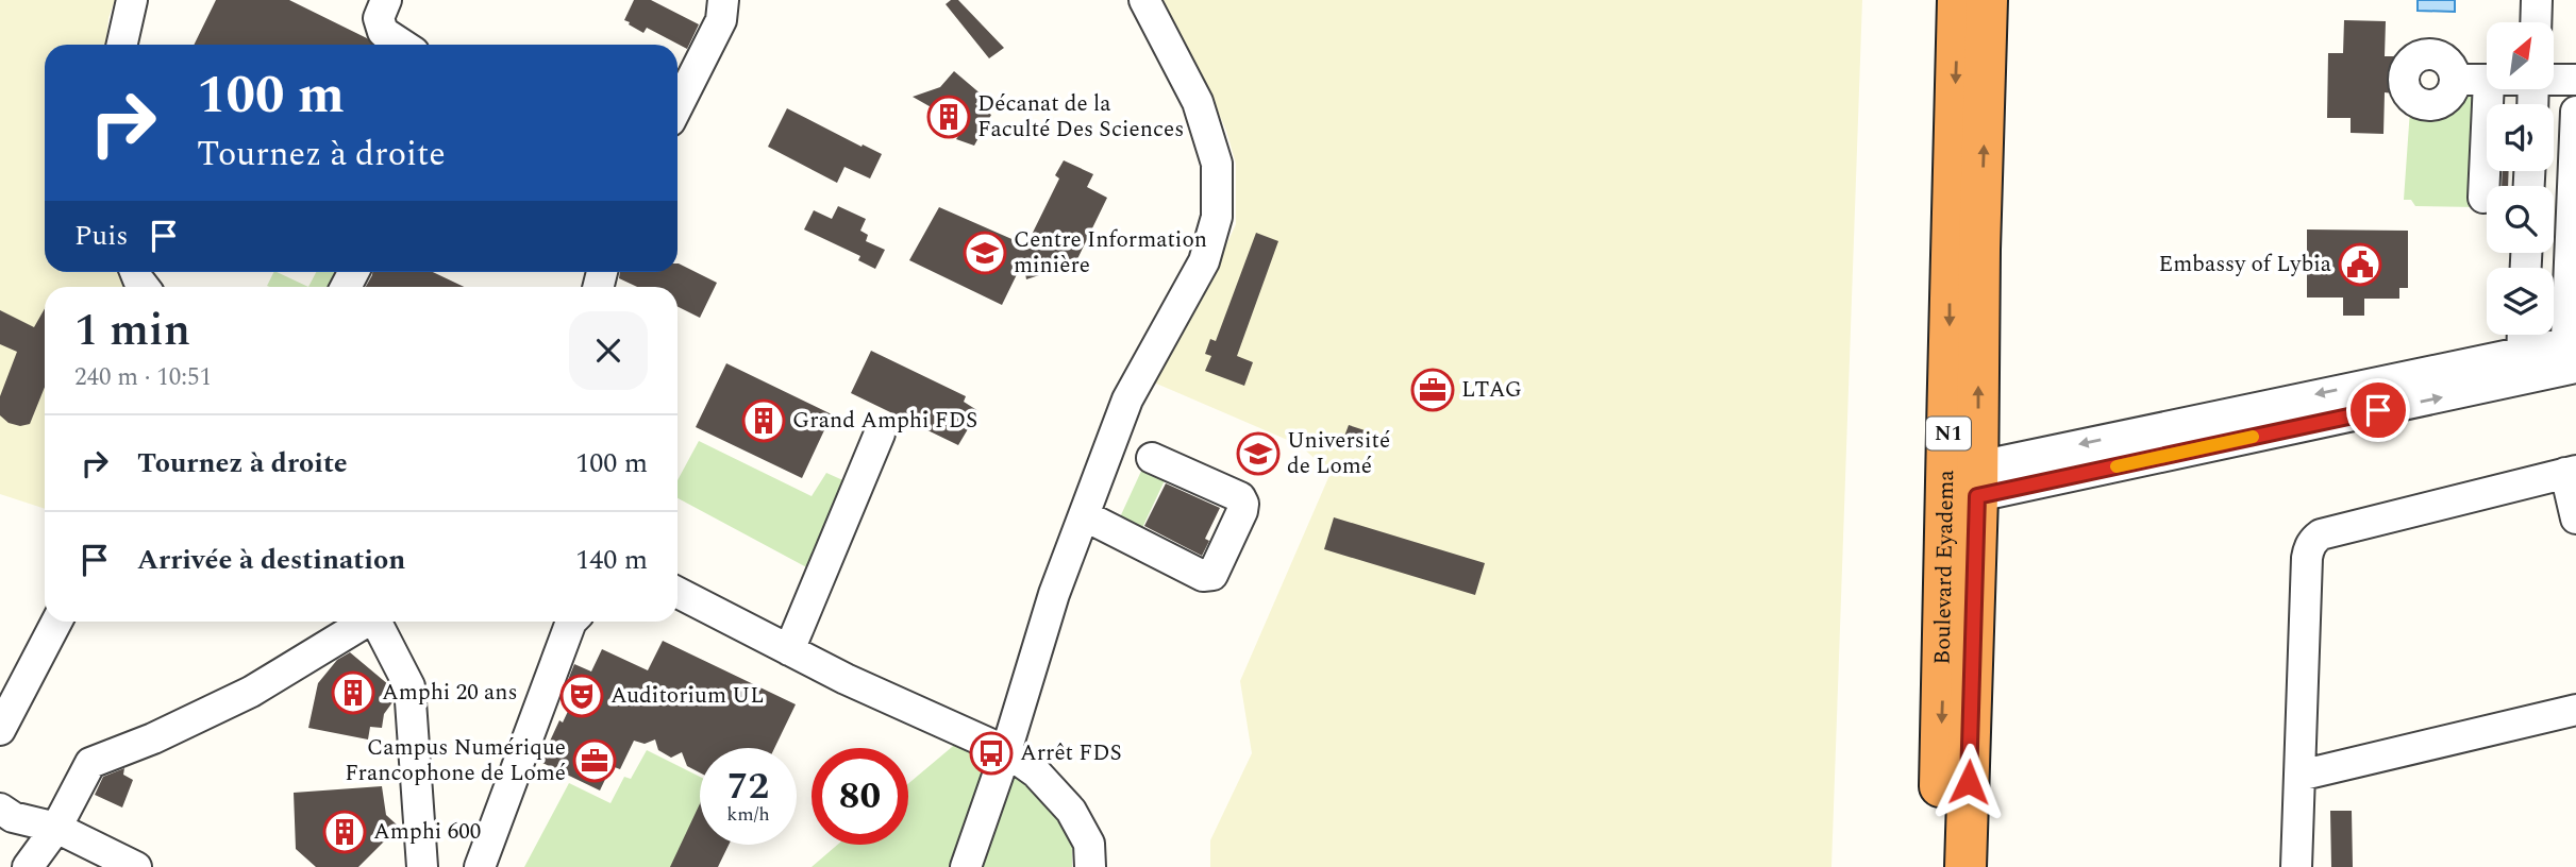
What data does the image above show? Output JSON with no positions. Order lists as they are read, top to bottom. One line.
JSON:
{"streets":{"highway":["N1","Boulevard Eyadema"]},"crossings":[["N1","Boulevard Eyadema"]],"places":{"building":["Décanat de la Faculté Des Sciences","Grand Amphi FDS","Amphi 20 ans","Amphi 600"],"school or university":["Centre Information minière","Université de Lomé"],"public building":["Embassy of Lybia"],"office":["LTAG","Campus Numérique Francophone de Lomé"],"theatre":["Auditorium UL"],"bus stop":["Arrêt FDS"]},"north":"top right","page":{"turn":["100 m","Tournez à droite"],"then":"Puis","heading":["1 min","240 m · 10:51"],"list":[{"name":"Tournez à droite","value":"100 m"},{"name":"Arrivée à destination","value":"140 m"}],"speed":"72 km/h","limit":"80"}}
